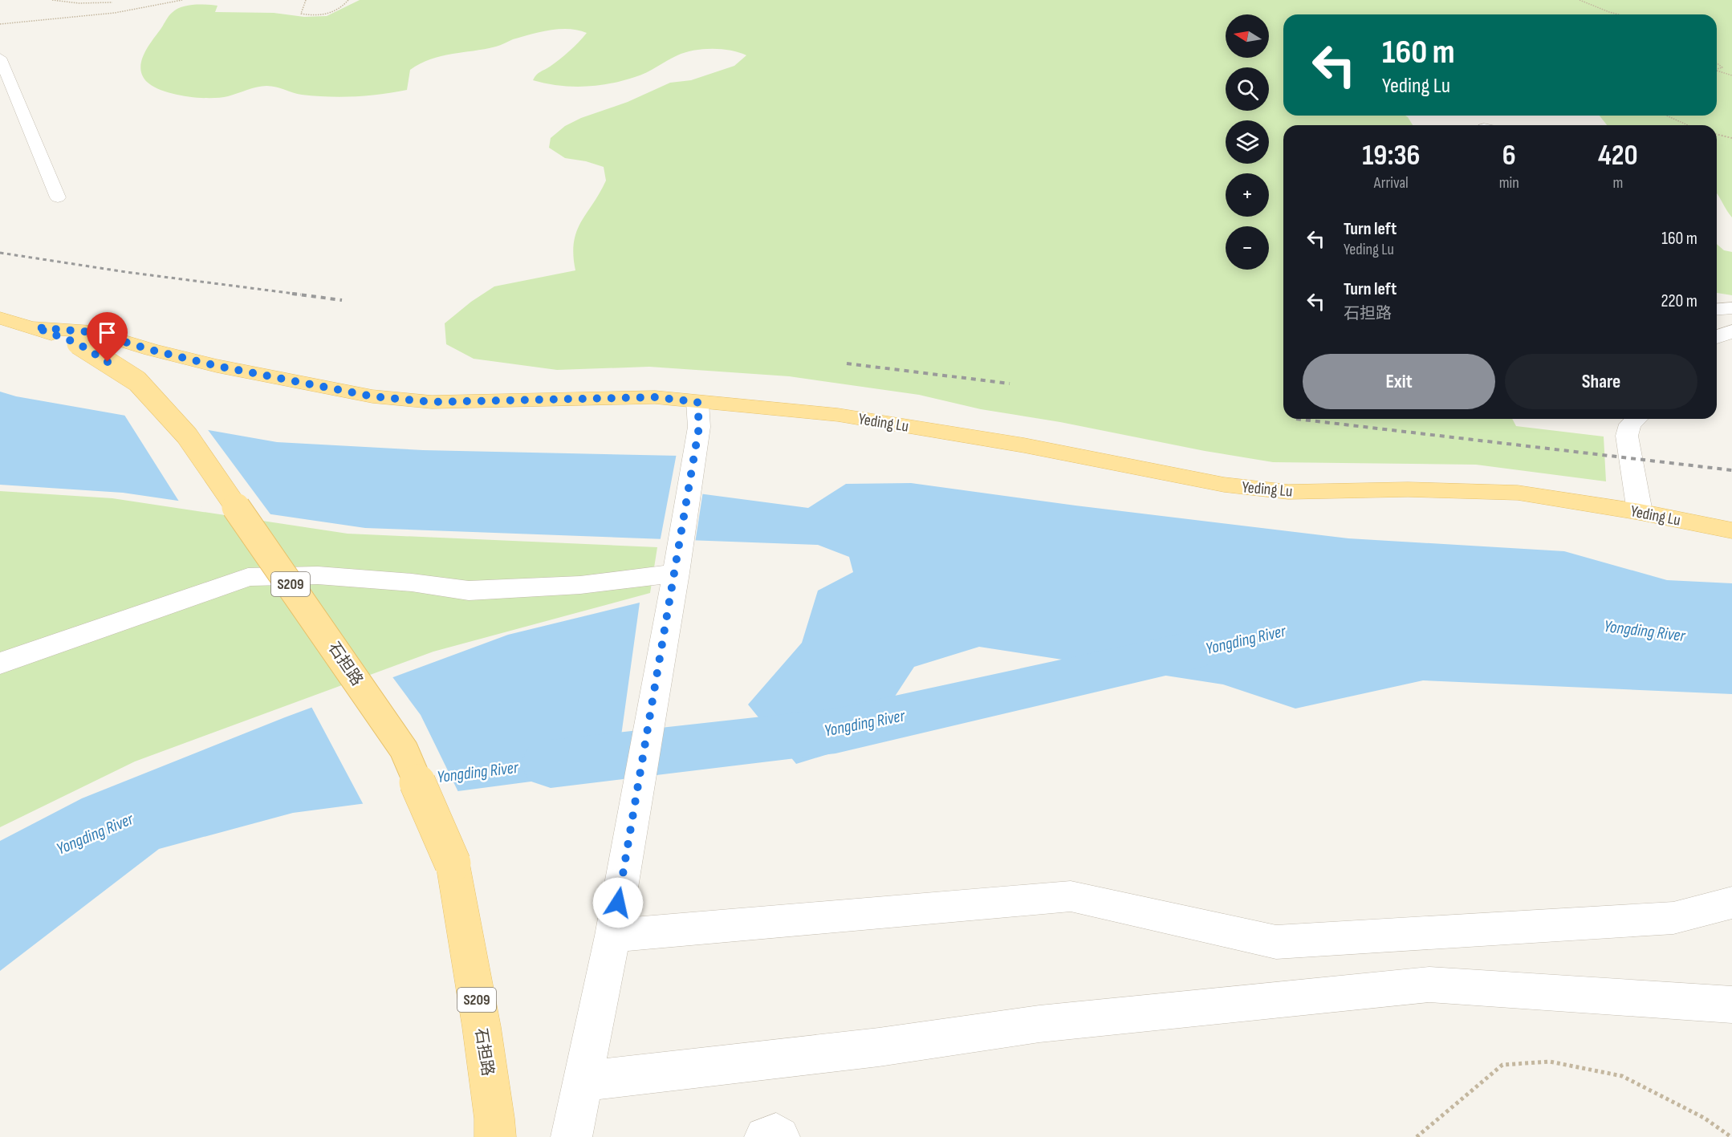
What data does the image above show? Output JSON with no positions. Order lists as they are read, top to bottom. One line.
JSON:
{"streets":{"main road":["Yeding Lu","S209","石担路"]},"crossings":[["Yeding Lu","石担路"]],"water":["Yongding River"],"north":"left","page":{"map_buttons":["+","−"],"turn":["160 m","Yeding Lu"],"eta":["19:36","Arrival","6","min","420","m"],"list":[{"name":"Turn left","note":"Yeding Lu","value":"160 m"},{"name":"Turn left","note":"石担路","value":"220 m"}],"buttons":["Exit","Share"]}}
